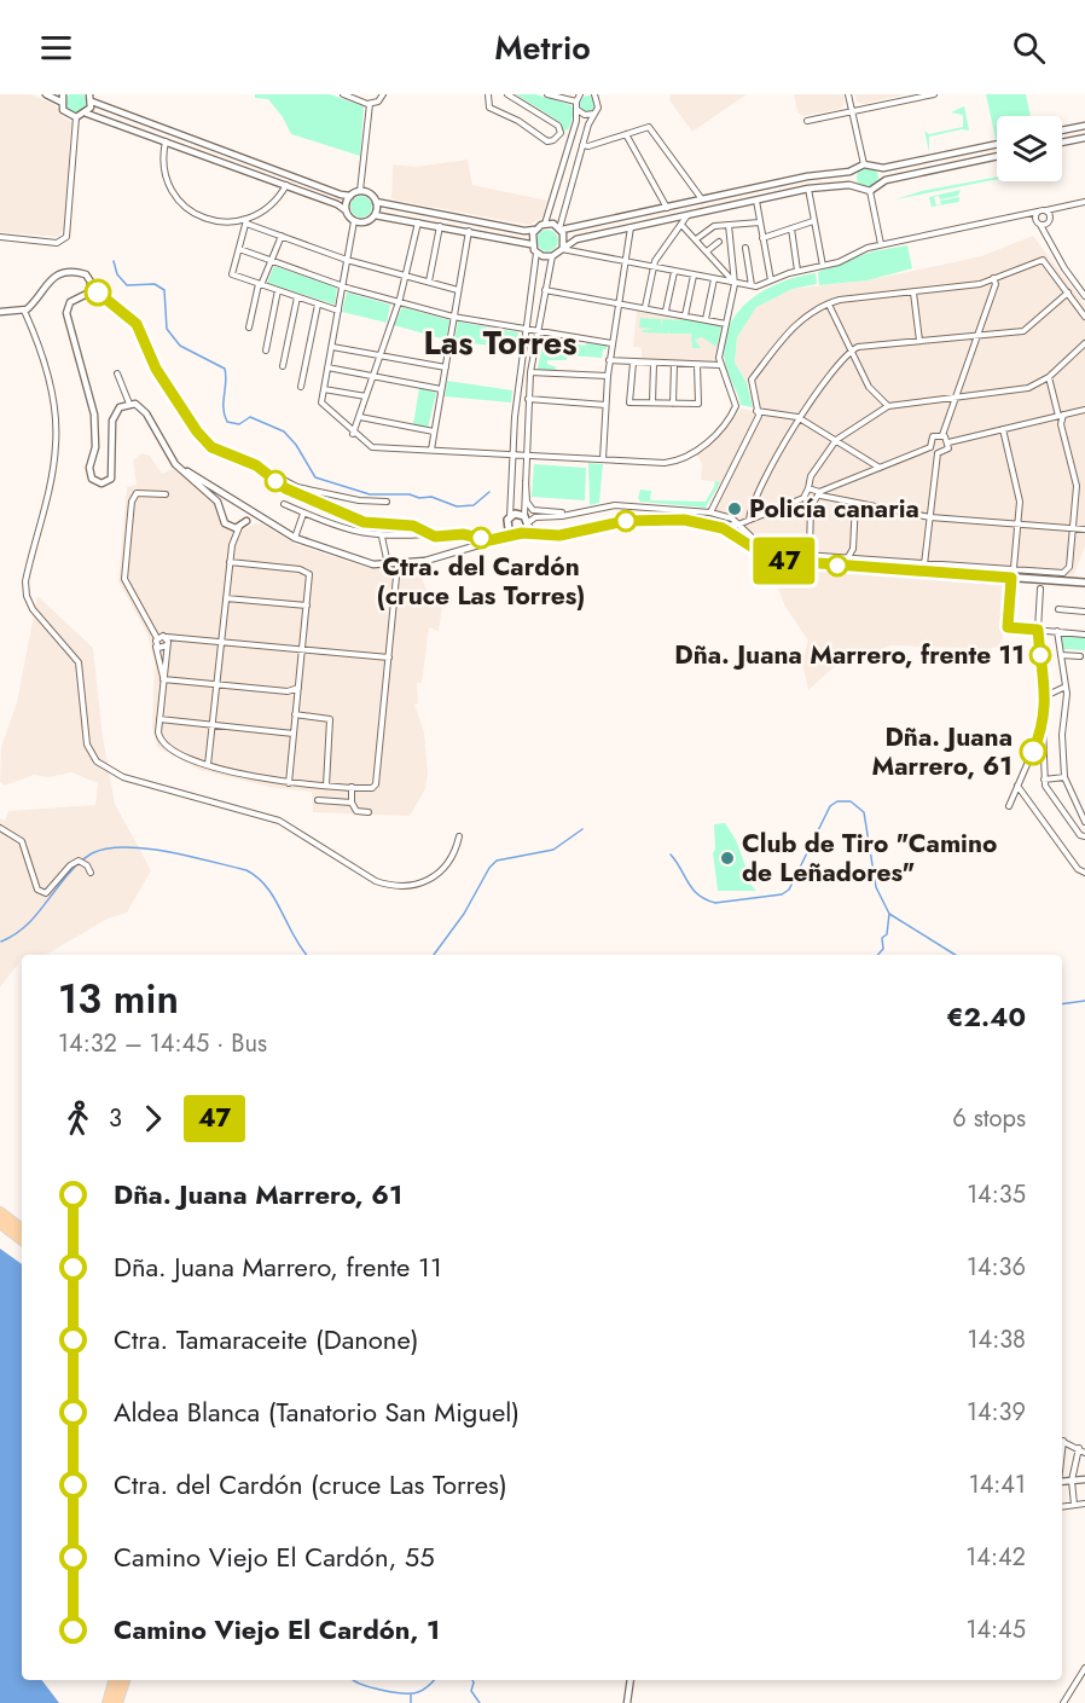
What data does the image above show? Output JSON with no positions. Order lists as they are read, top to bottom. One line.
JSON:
{"districts":["Las Torres"],"places":["Policía canaria","Ctra. del Cardón (cruce Las Torres)","Dña. Juana Marrero, frente 11","Dña. Juana Marrero, 61","Club de Tiro \"Camino de Leñadores\""],"lines":["bus line 47"],"page":{"header":"Metrio","on_map":"47","heading":["13 min","14:32 – 14:45 · Bus","€2.40"],"legs":["3","47","6 stops"],"list":[{"name":"Dña. Juana Marrero, 61","value":"14:35"},{"name":"Dña. Juana Marrero, frente 11","value":"14:36"},{"name":"Ctra. Tamaraceite (Danone)","value":"14:38"},{"name":"Aldea Blanca (Tanatorio San Miguel)","value":"14:39"},{"name":"Ctra. del Cardón (cruce Las Torres)","value":"14:41"},{"name":"Camino Viejo El Cardón, 55","value":"14:42"},{"name":"Camino Viejo El Cardón, 1","value":"14:45"}]}}
